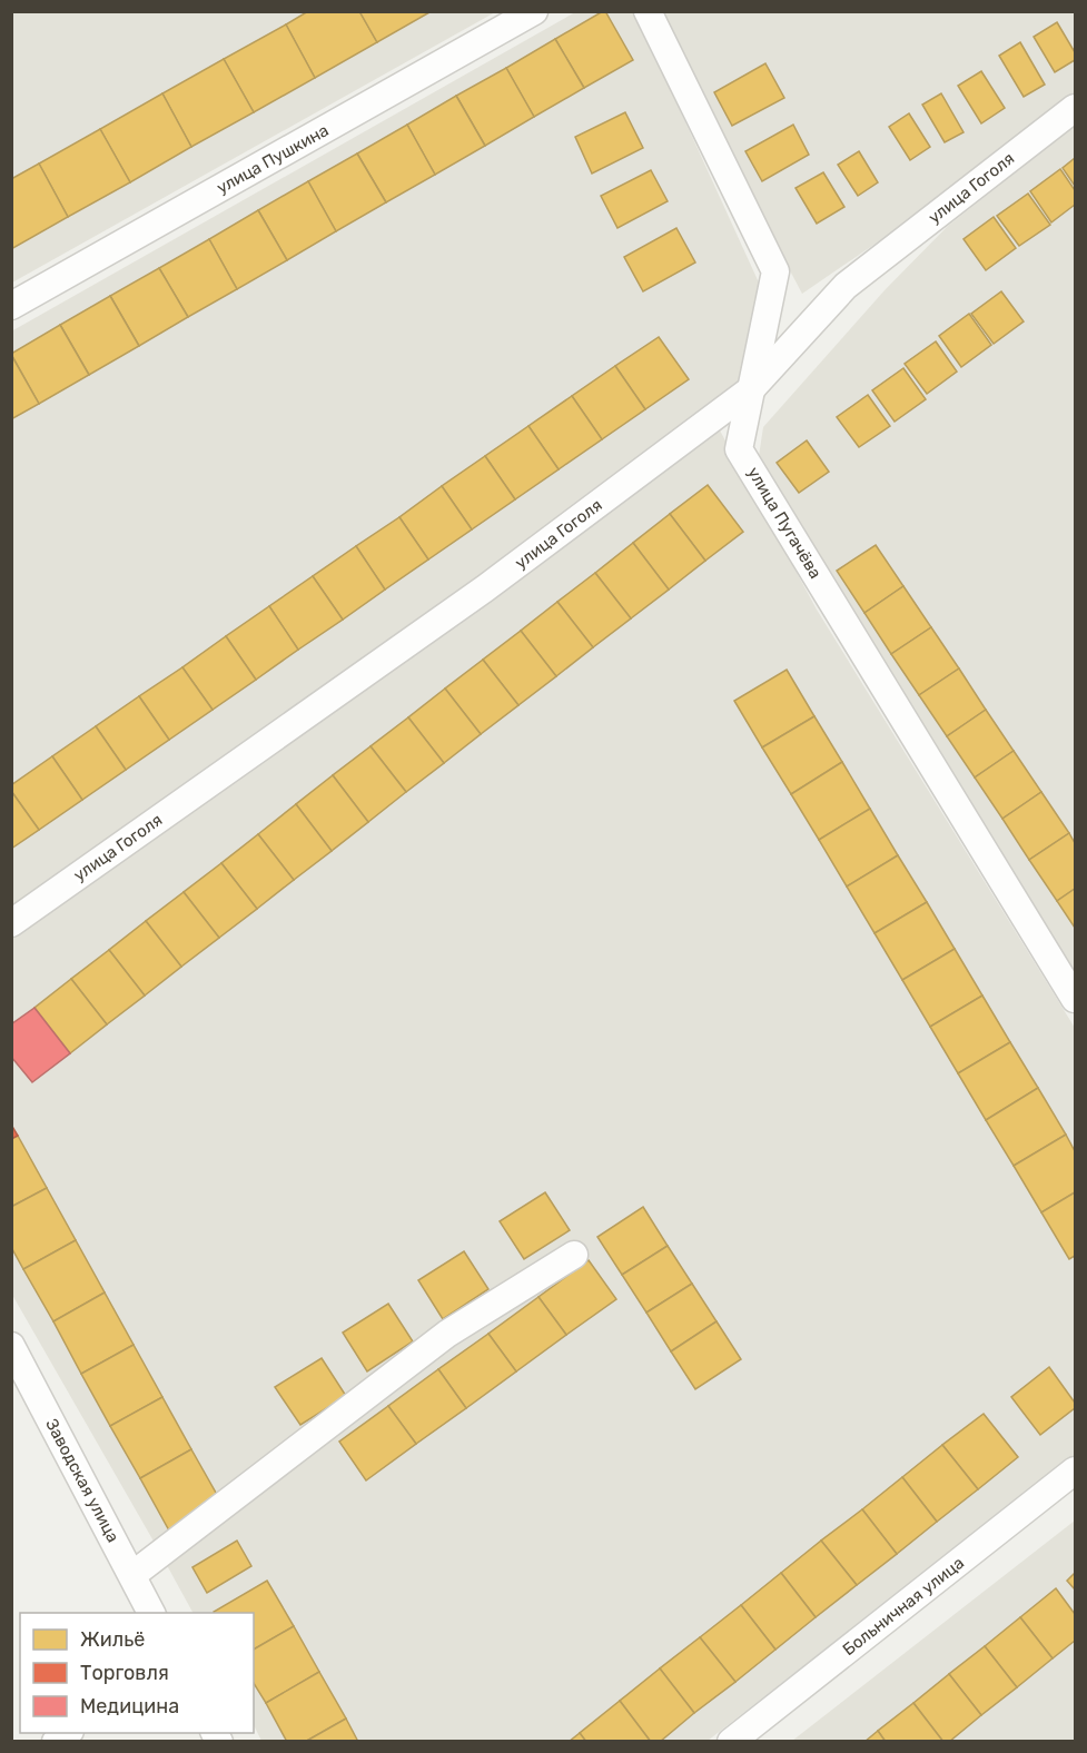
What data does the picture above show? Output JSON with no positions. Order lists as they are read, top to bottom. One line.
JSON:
{"streets":{"street":["улица Пушкина","улица Гоголя","улица Пугачёва","Заводская улица","Больничная улица"]},"crossings":[["улица Гоголя","улица Пугачёва"]],"legend":["Жильё","Торговля","Медицина"]}
